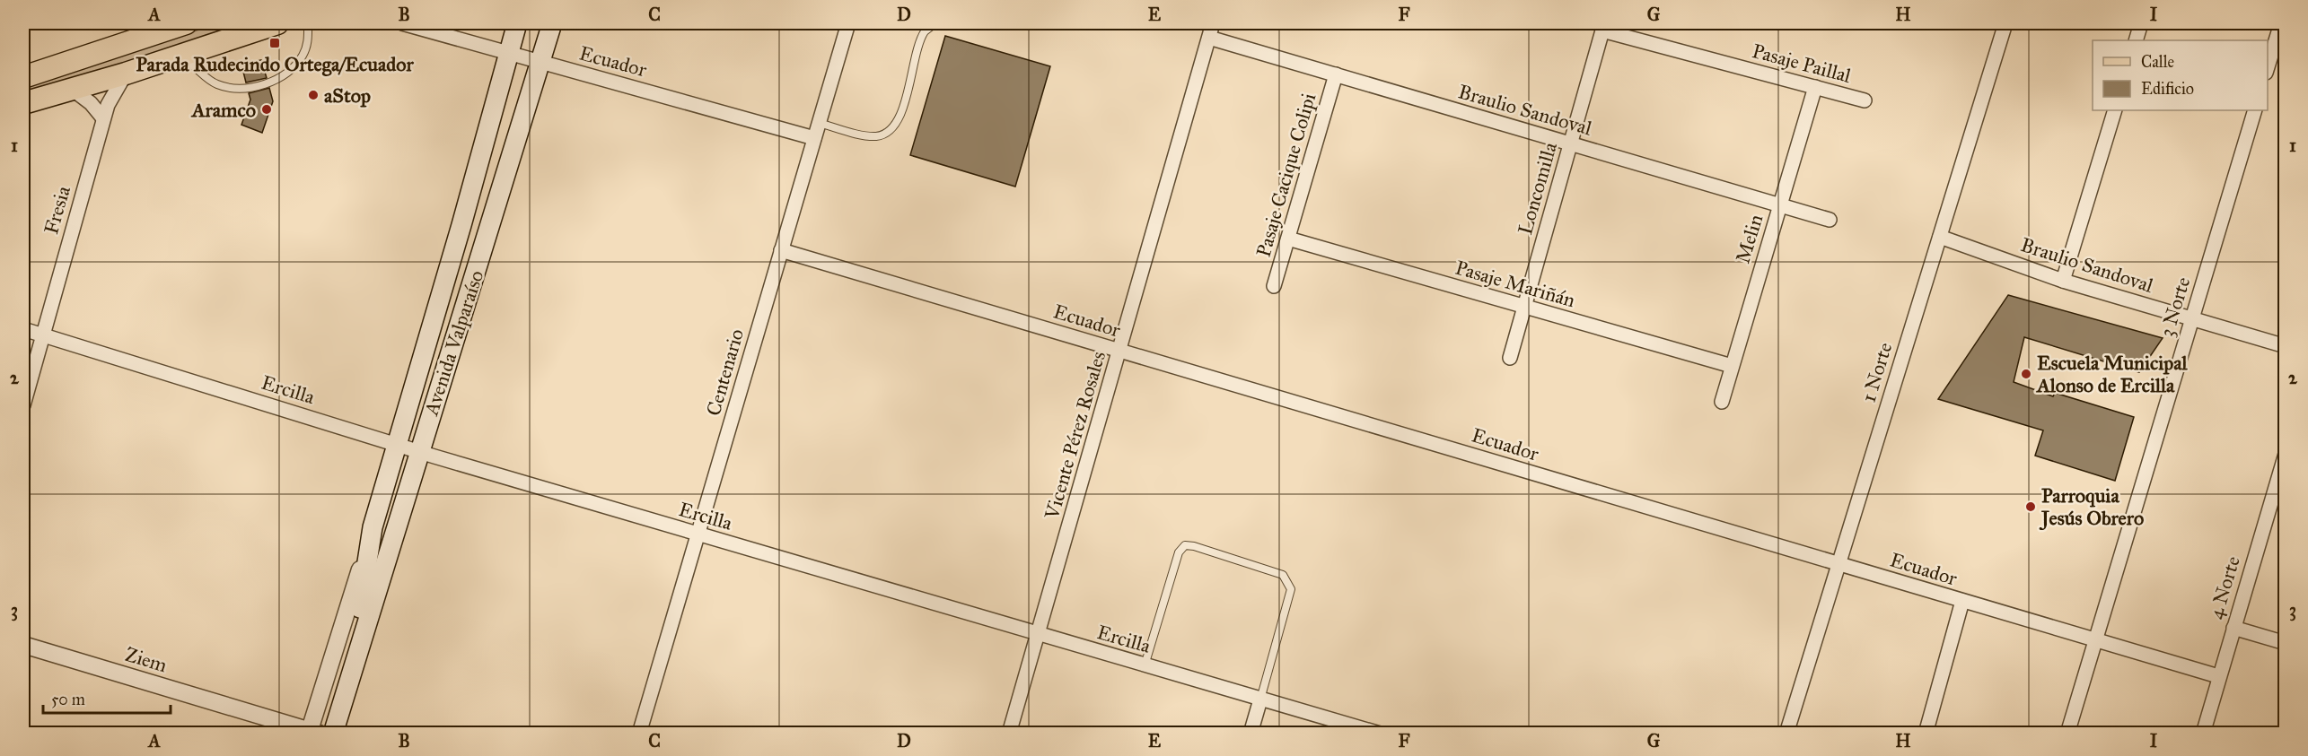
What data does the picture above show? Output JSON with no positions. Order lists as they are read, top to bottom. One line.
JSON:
{"streets":{"main road":["Avenida Valparaíso"],"street":["Ecuador","Pasaje Paillal","Braulio Sandoval","Pasaje Cacique Colipi","Loncomilla","Fresia","Melin","Pasaje Mariñán","3 Norte","Centenario","1 Norte","Ercilla","Vicente Pérez Rosales","4 Norte","Ziem"]},"crossings":[["Ecuador","3 Norte"],["Ecuador","Avenida Valparaíso"],["Ecuador","Centenario"],["Ecuador","1 Norte"],["Ecuador","Vicente Pérez Rosales"],["Ecuador","4 Norte"],["Pasaje Paillal","Loncomilla"],["Pasaje Paillal","Melin"],["Braulio Sandoval","Pasaje Cacique Colipi"],["Braulio Sandoval","Loncomilla"],["Braulio Sandoval","Melin"],["Braulio Sandoval","3 Norte"],["Braulio Sandoval","1 Norte"],["Braulio Sandoval","Vicente Pérez Rosales"],["Pasaje Cacique Colipi","Pasaje Mariñán"],["Loncomilla","Pasaje Mariñán"],["Fresia","Ercilla"],["Melin","Pasaje Mariñán"],["Avenida Valparaíso","Ercilla"],["Avenida Valparaíso","Ziem"],["Centenario","Ercilla"],["Ercilla","Vicente Pérez Rosales"]],"places":{"transit":["Parada Rudecindo Ortega/Ecuador"],"other":["aStop","Aramco","Escuela Municipal Alonso de Ercilla","Parroquia Jesús Obrero"]},"legend":["Calle","Edificio"],"scale_bar":"50 m","grid":{"columns":["A","B","C","D","E","F","G","H","I"],"rows":["1","2","3"]}}
